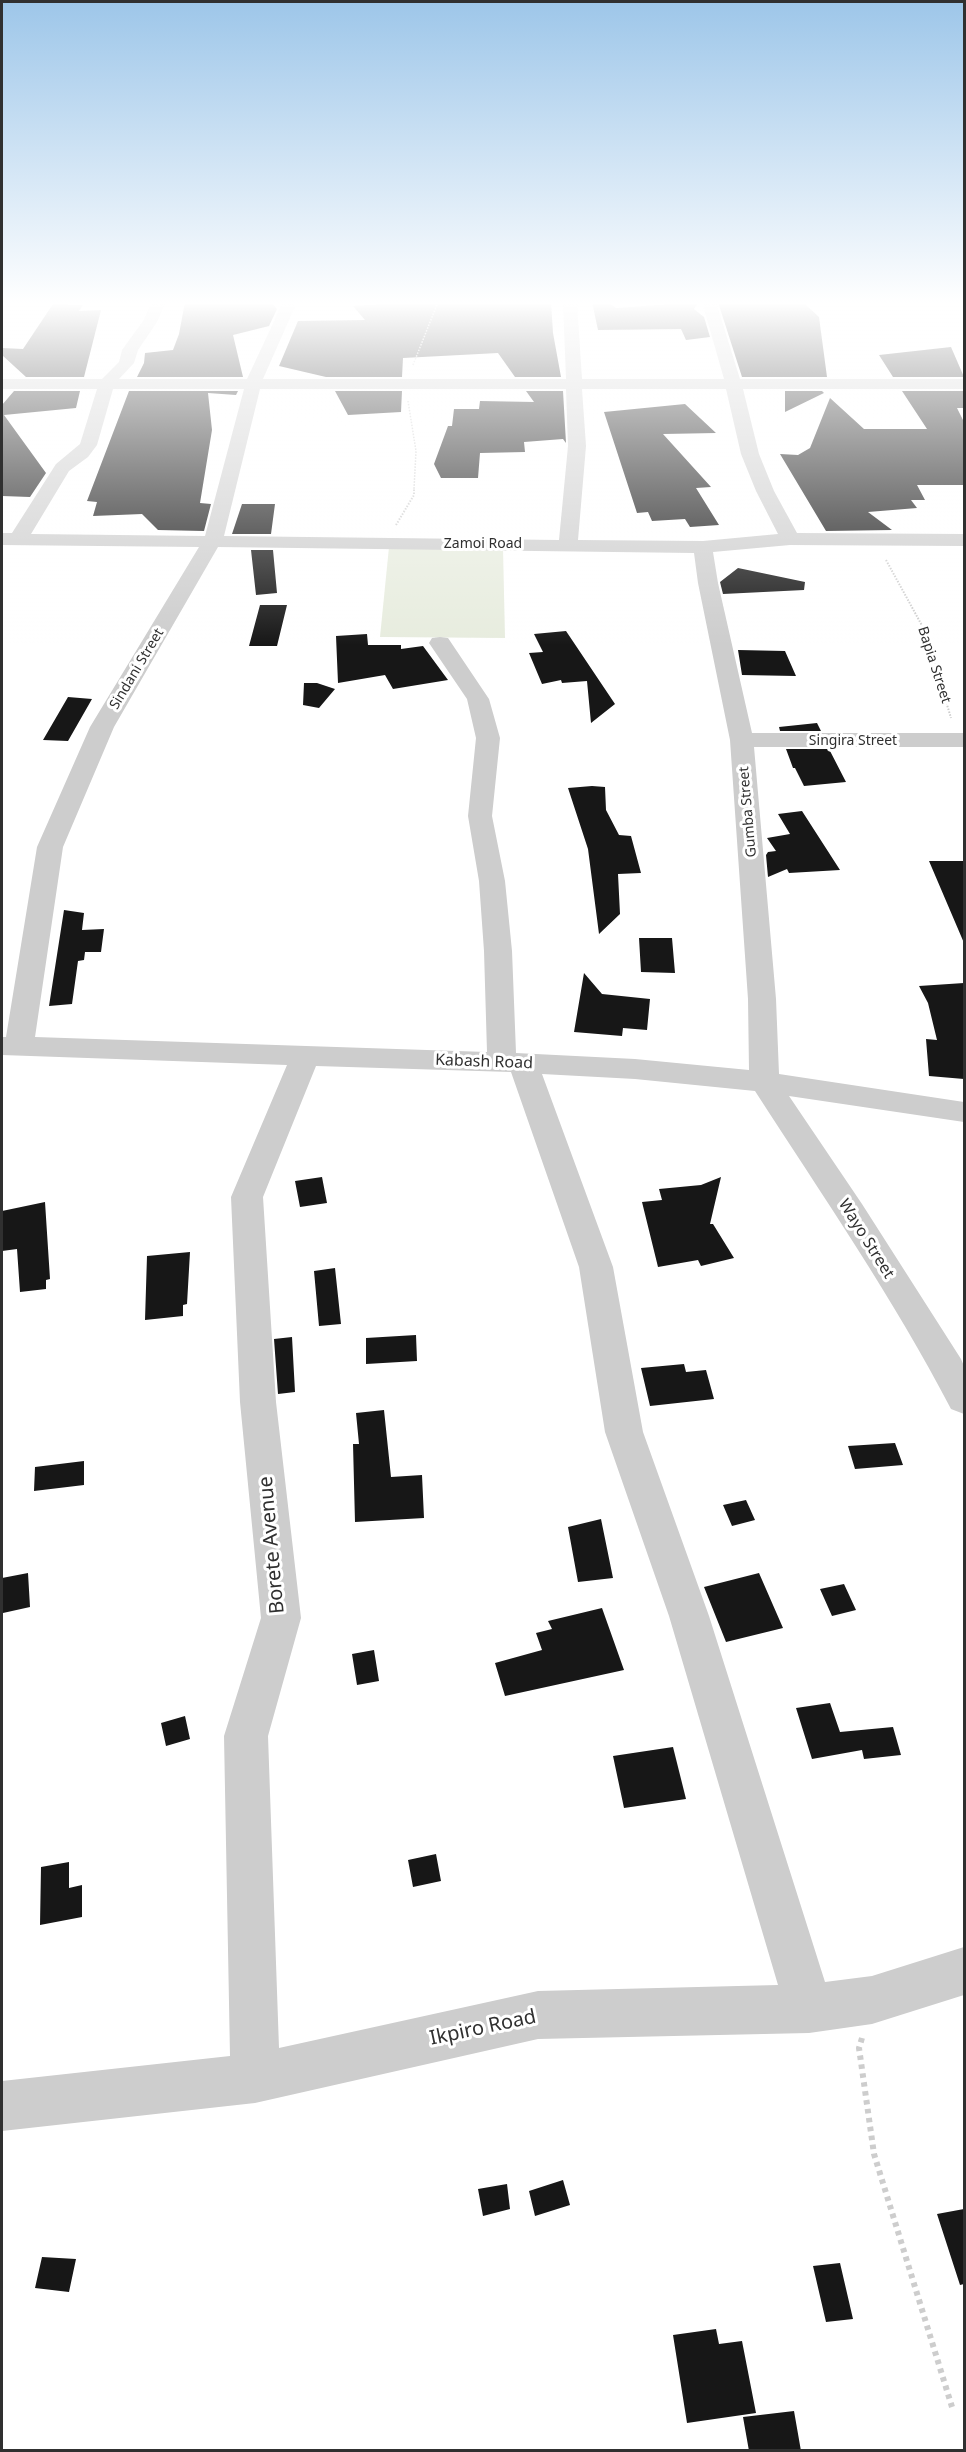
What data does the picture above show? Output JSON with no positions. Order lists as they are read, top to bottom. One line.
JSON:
{"streets":{"street":["Zamoi Road","Sindani Street","Singira Street","Gumba Street","Kabash Road","Wayo Street","Borete Avenue","Ikpiro Road"],"path":["Bapia Street"]},"crossings":[["Zamoi Road","Bapia Street"],["Zamoi Road","Sindani Street"],["Zamoi Road","Gumba Street"],["Bapia Street","Singira Street"],["Sindani Street","Kabash Road"],["Singira Street","Gumba Street"],["Gumba Street","Kabash Road"],["Gumba Street","Wayo Street"],["Kabash Road","Wayo Street"],["Kabash Road","Borete Avenue"],["Borete Avenue","Ikpiro Road"]]}
